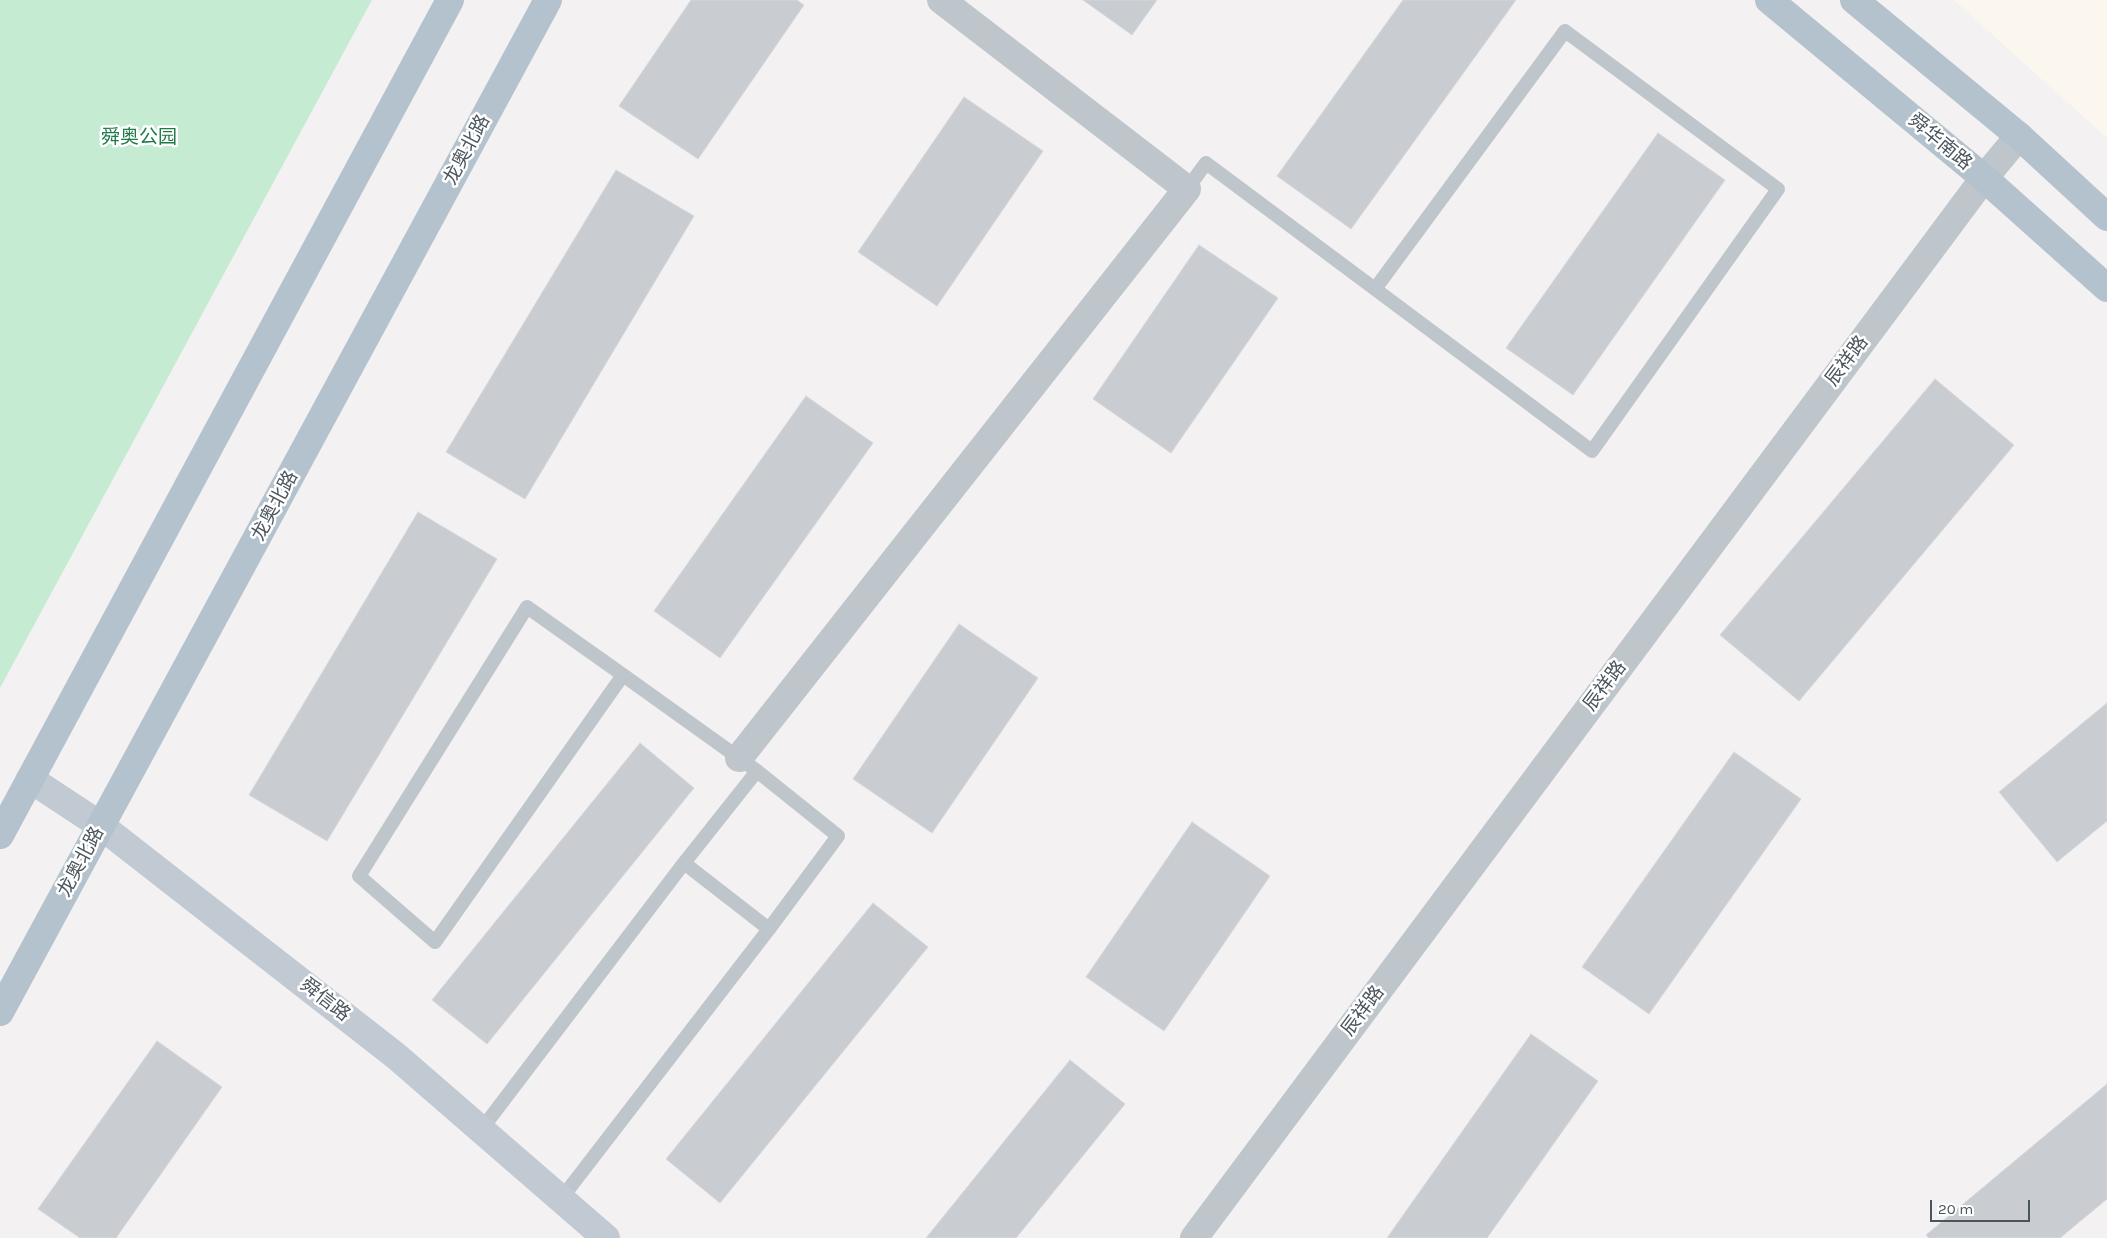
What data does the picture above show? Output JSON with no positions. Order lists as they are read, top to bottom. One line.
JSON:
{"streets":{"main road":["舜华南路","龙奥北路"],"street":["辰祥路","舜信路"]},"crossings":[["舜华南路","辰祥路"],["龙奥北路","舜信路"]],"parks":["舜奥公园"],"scale_bar":"20 m"}
